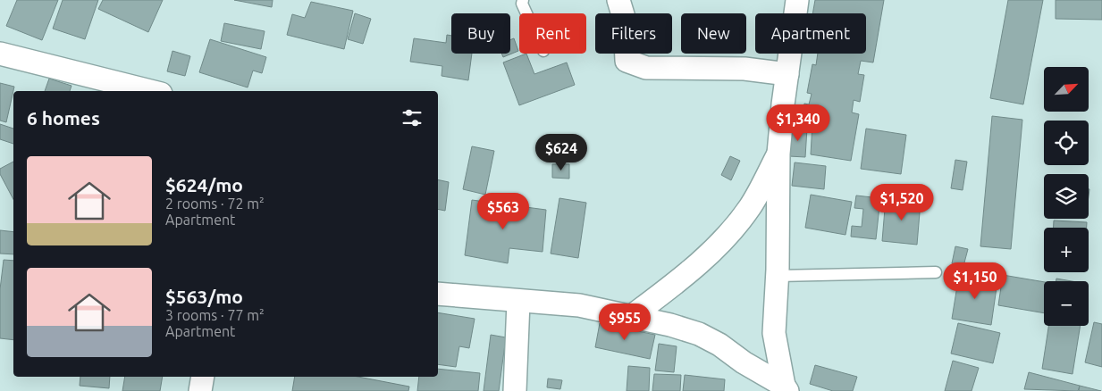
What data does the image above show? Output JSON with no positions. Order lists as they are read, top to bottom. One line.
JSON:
{"north":"top right","page":{"chip":["Buy","Rent","Filters","New","Apartment"],"map_buttons":["+","−"],"heading":"6 homes","price":["$1,340","$624","$1,520","$563","$1,150","$955"],"list":[{"name":"$624/mo","note":"2 rooms · 72 m² · Apartment"},{"name":"$563/mo","note":"3 rooms · 77 m² · Apartment"}]}}
